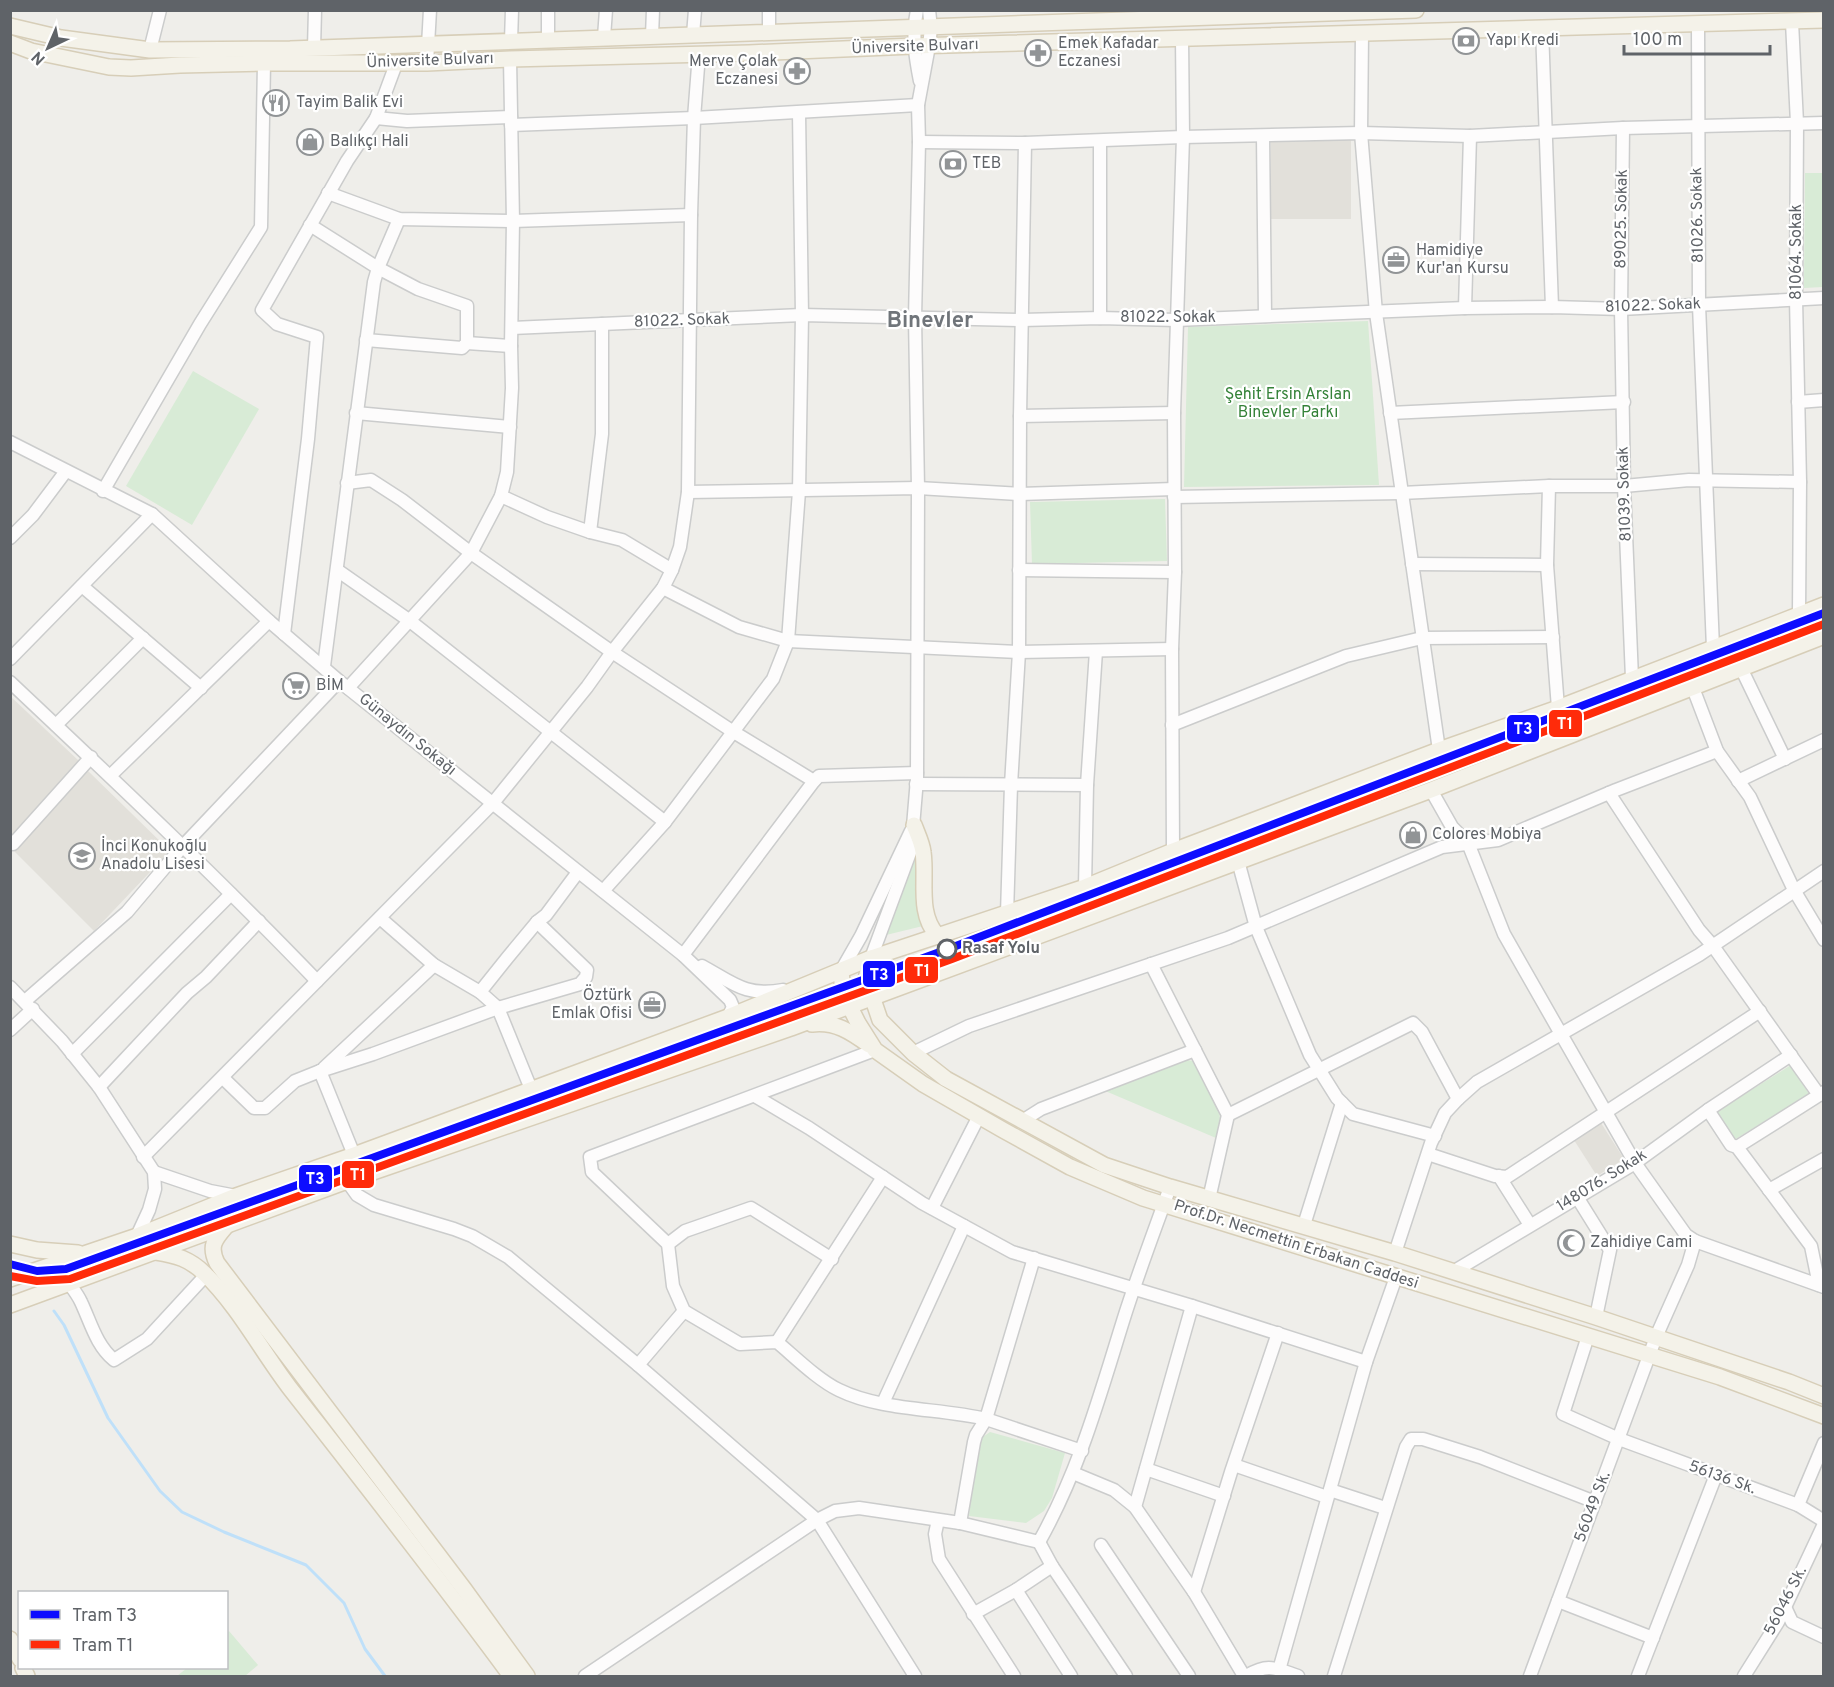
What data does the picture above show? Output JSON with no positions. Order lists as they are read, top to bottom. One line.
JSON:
{"streets":{"main road":["Üniversite Bulvarı","Prof.Dr. Necmettin Erbakan Caddesi"],"street":["81026. Sokak","89025. Sokak","81064. Sokak","81022. Sokak","81039. Sokak","Günaydın Sokağı","148076. Sokak","56136 Sk.","56049 Sk.","56046 Sk."]},"crossings":[["Üniversite Bulvarı","81026. Sokak"],["Üniversite Bulvarı","81064. Sokak"],["81026. Sokak","81022. Sokak"],["89025. Sokak","81022. Sokak"],["89025. Sokak","81039. Sokak"],["81064. Sokak","81022. Sokak"],["81022. Sokak","81039. Sokak"],["148076. Sokak","Prof.Dr. Necmettin Erbakan Caddesi"],["Prof.Dr. Necmettin Erbakan Caddesi","56136 Sk."],["Prof.Dr. Necmettin Erbakan Caddesi","56049 Sk."],["56136 Sk.","56049 Sk."],["56136 Sk.","56046 Sk."]],"districts":["Binevler"],"parks":["Şehit Ersin Arslan Binevler Parkı"],"places":{"bank":["Yapı Kredi","TEB"],"pharmacy":["Emek Kafadar Eczanesi","Merve Çolak Eczanesi"],"restaurant":["Tayim Balik Evi"],"shop":["Balıkçı Hali","Colores Mobiya"],"office":["Hamidiye Kur'an Kursu","Öztürk Emlak Ofisi"],"supermarket":["BİM"],"school or university":["İnci Konukoğlu Anadolu Lisesi"],"other":["Rasaf Yolu"],"mosque":["Zahidiye Cami"]},"lines":["tram line T3","tram line T1"],"legend":["Tram T3","Tram T1"],"scale_bar":"100 m","north":"bottom left"}
